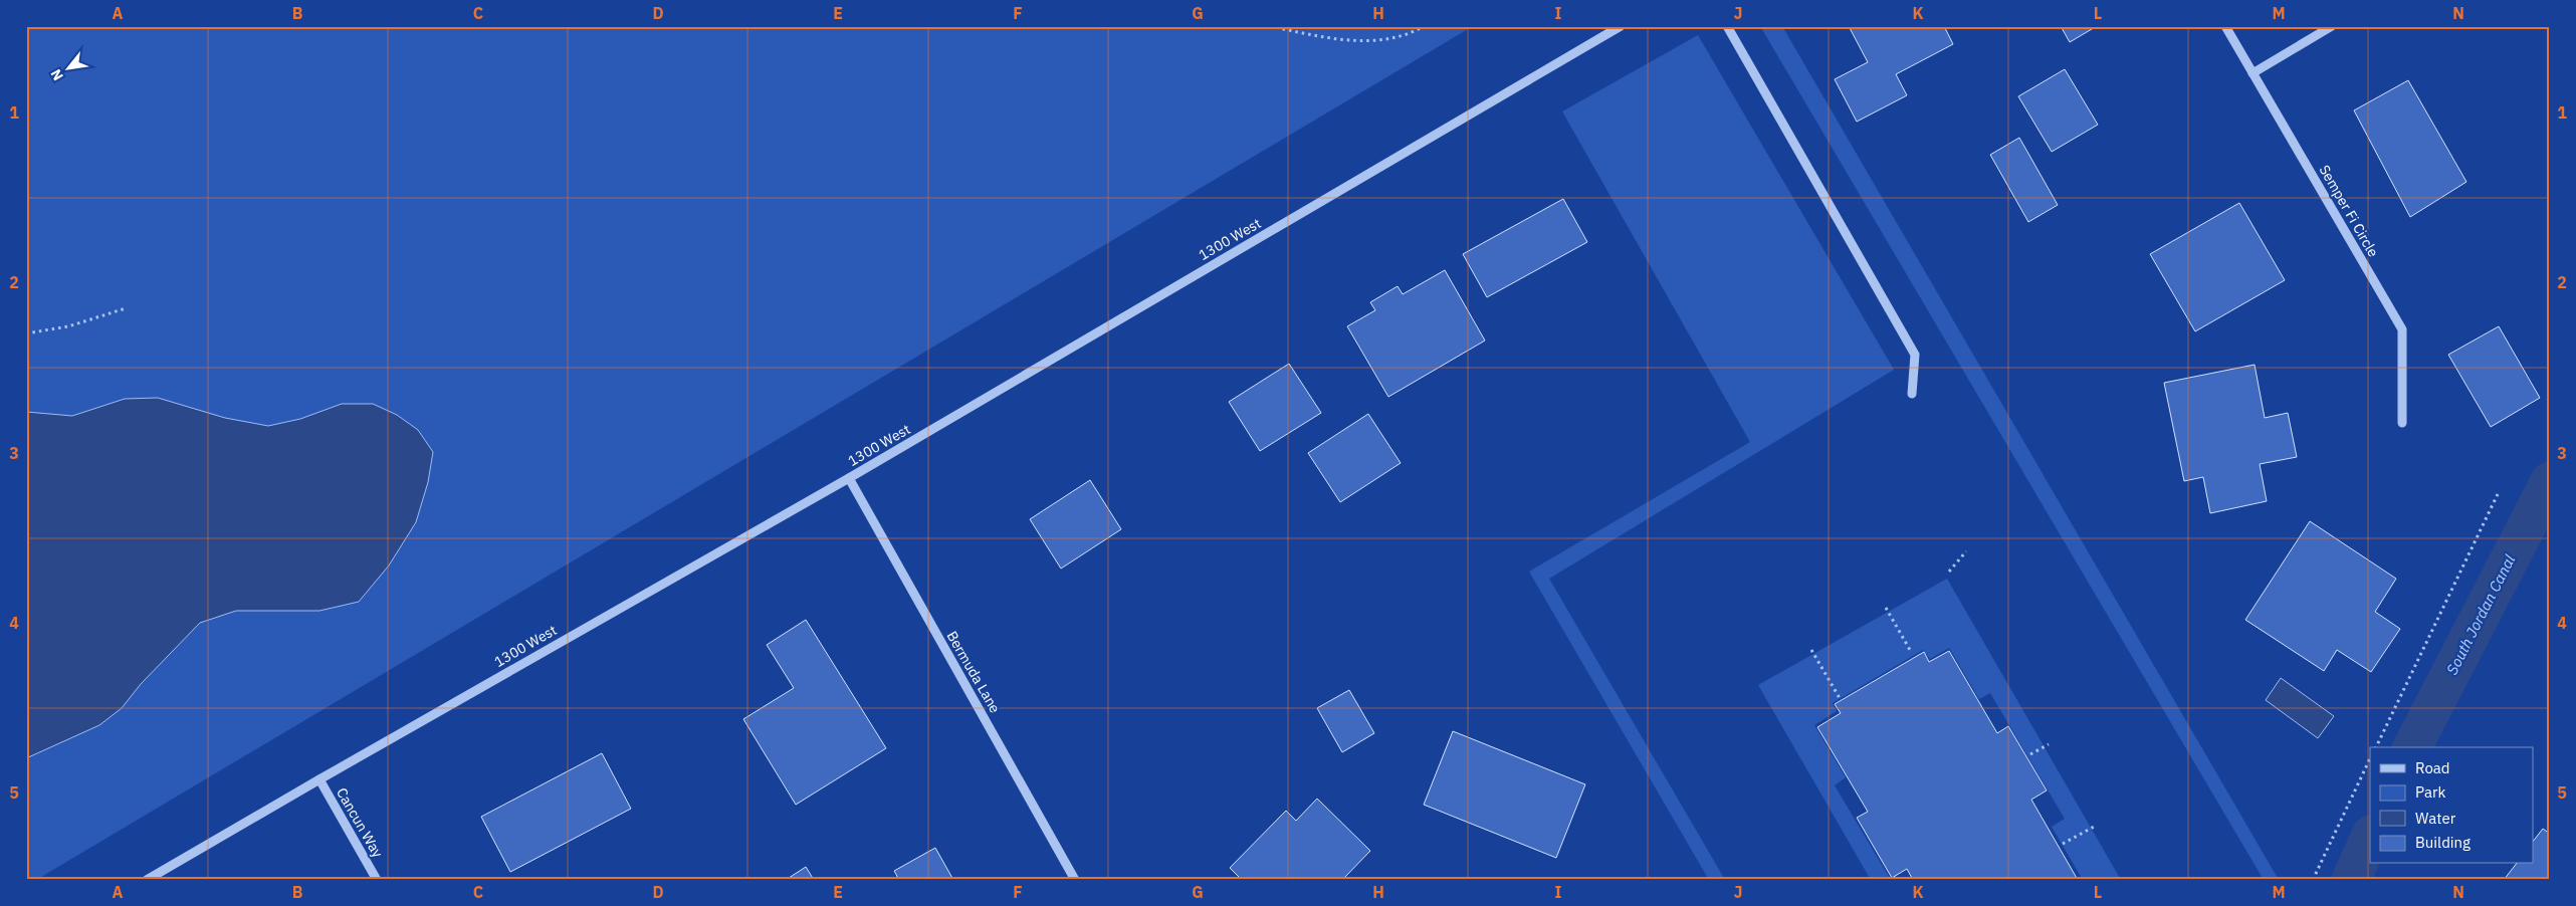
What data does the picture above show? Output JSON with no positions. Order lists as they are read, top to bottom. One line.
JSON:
{"streets":{"street":["Semper Fi Circle","1300 West","Bermuda Lane","Cancun Way"]},"crossings":[["1300 West","Bermuda Lane"],["1300 West","Cancun Way"]],"water":["South Jordan Canal"],"legend":["Road","Park","Water","Building"],"north":"bottom left","grid":{"columns":["A","B","C","D","E","F","G","H","I","J","K","L","M","N"],"rows":["1","2","3","4","5"]}}
